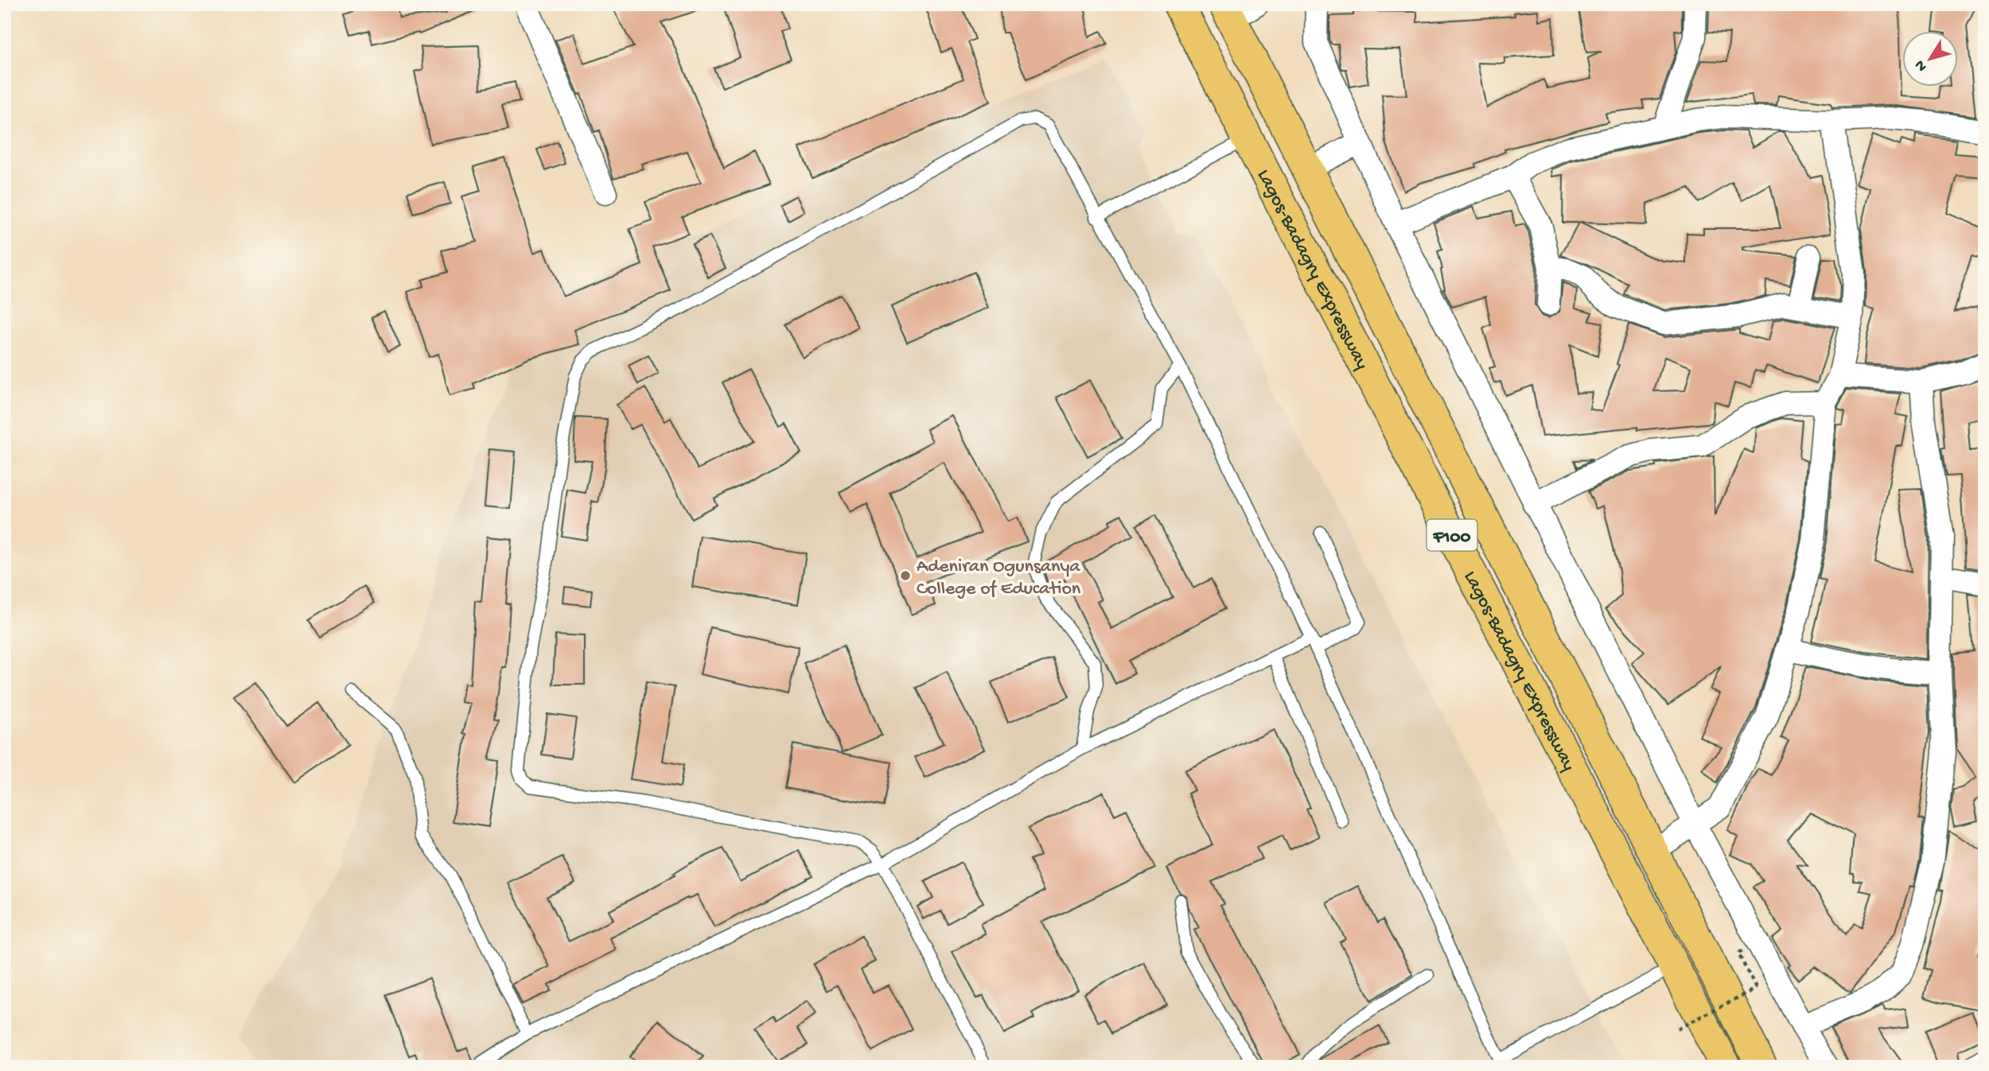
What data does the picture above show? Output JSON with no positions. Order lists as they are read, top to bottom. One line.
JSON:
{"streets":{"highway":["Lagos-Badagry Expressway","F100"]},"places":["Adeniran Ogunsanya College of Education"],"north":"bottom left"}
